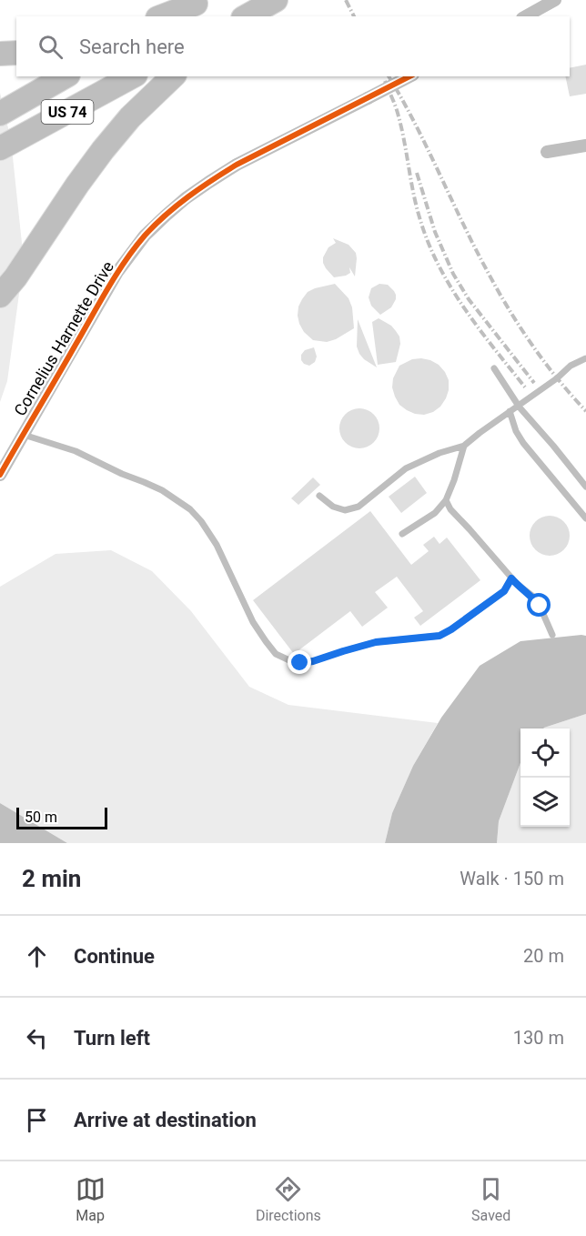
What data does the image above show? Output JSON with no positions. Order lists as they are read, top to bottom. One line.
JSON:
{"streets":{"highway":["US 74"],"street":["Cornelius Harnette Drive"]},"scale_bar":"50 m","page":{"search":"Search here","scale":"50 m","heading":["2 min","Walk · 150 m"],"list":[["Continue","20 m"],["Turn left","130 m"],"Arrive at destination"],"nav":["Map","Directions","Saved"]}}
